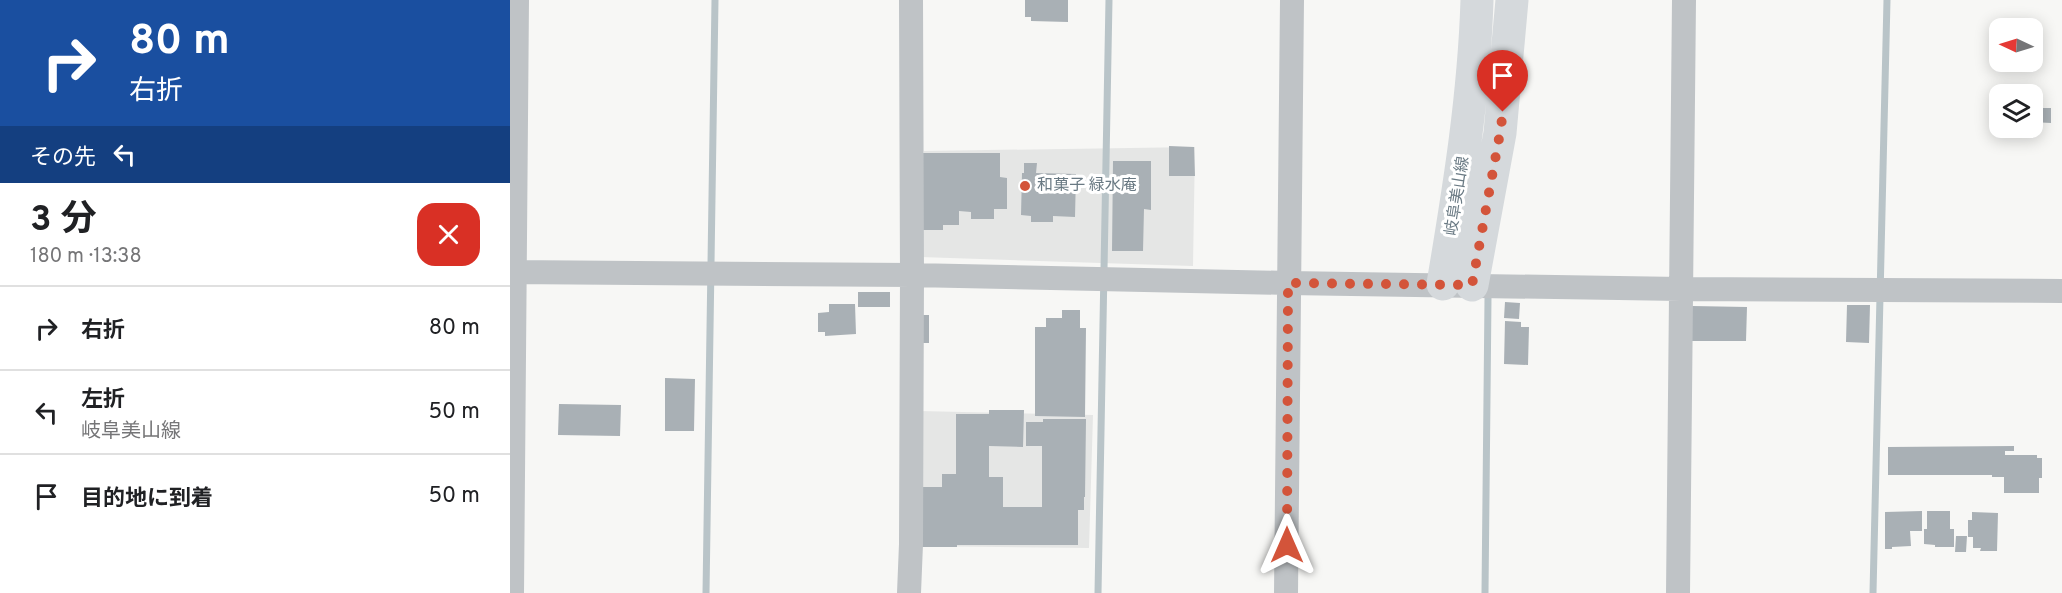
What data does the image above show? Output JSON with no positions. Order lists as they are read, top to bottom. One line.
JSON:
{"streets":{"main road":["岐阜美山線"]},"places":["和菓子 緑水庵"],"north":"left","page":{"turn":["80 m","右折"],"then":"その先","heading":["3 分","180 m · 13:38"],"list":[{"name":"右折","value":"80 m"},{"name":"左折","note":"岐阜美山線","value":"50 m"},{"name":"目的地に到着","value":"50 m"}]}}
